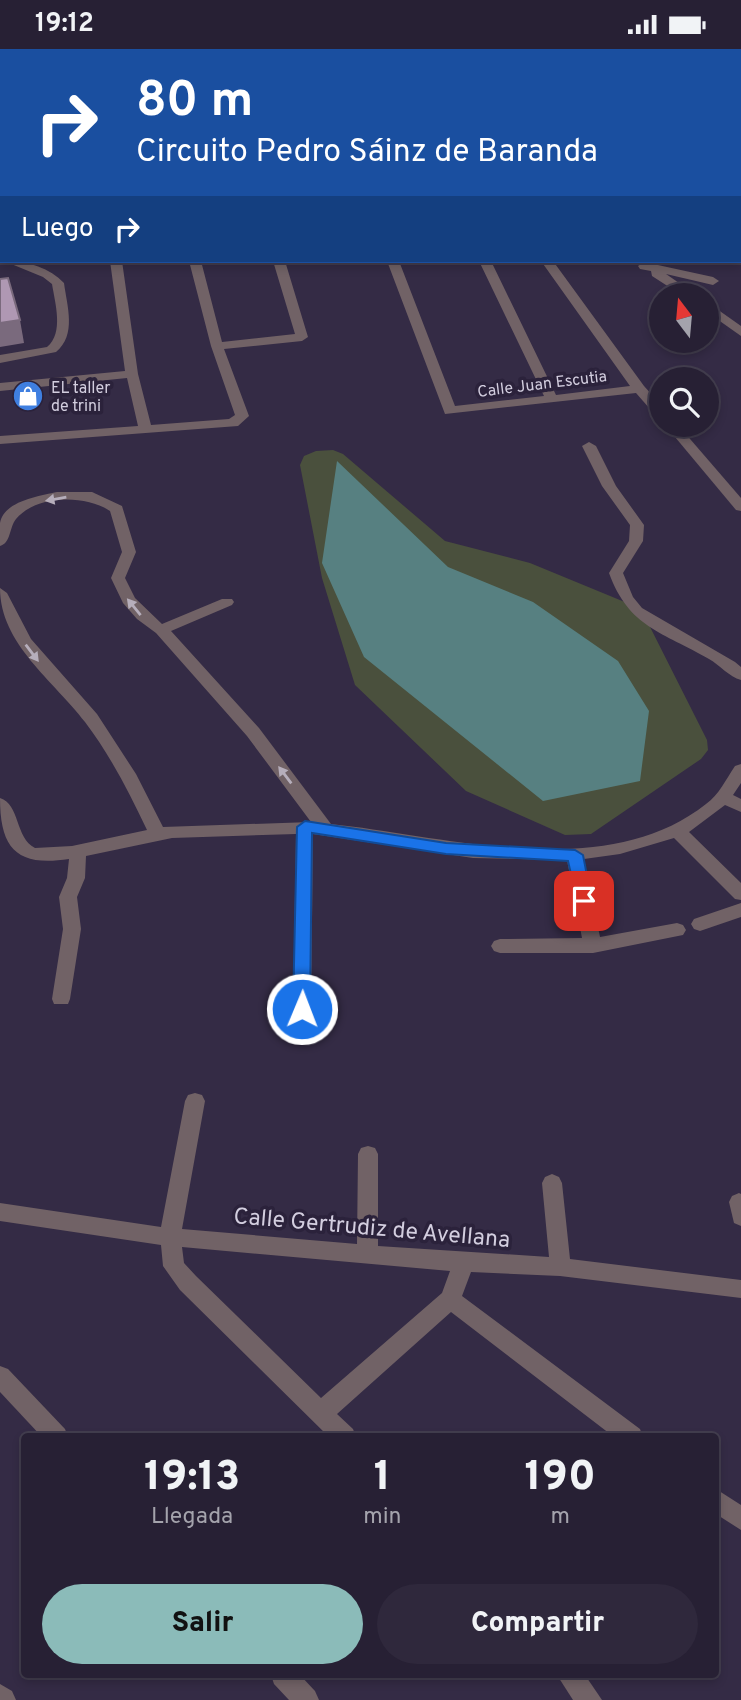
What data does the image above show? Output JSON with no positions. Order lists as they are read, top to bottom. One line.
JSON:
{"streets":{"street":["Calle Juan Escutia","Calle Gertrudiz de Avellana"]},"places":{"shop":["EL taller de trini"]},"north":"top","page":{"status":"19:12","turn":["80 m","Circuito Pedro Sáinz de Baranda"],"then":"Luego","eta":["19:13","Llegada","1","min","190","m"],"buttons":["Salir","Compartir"]}}
